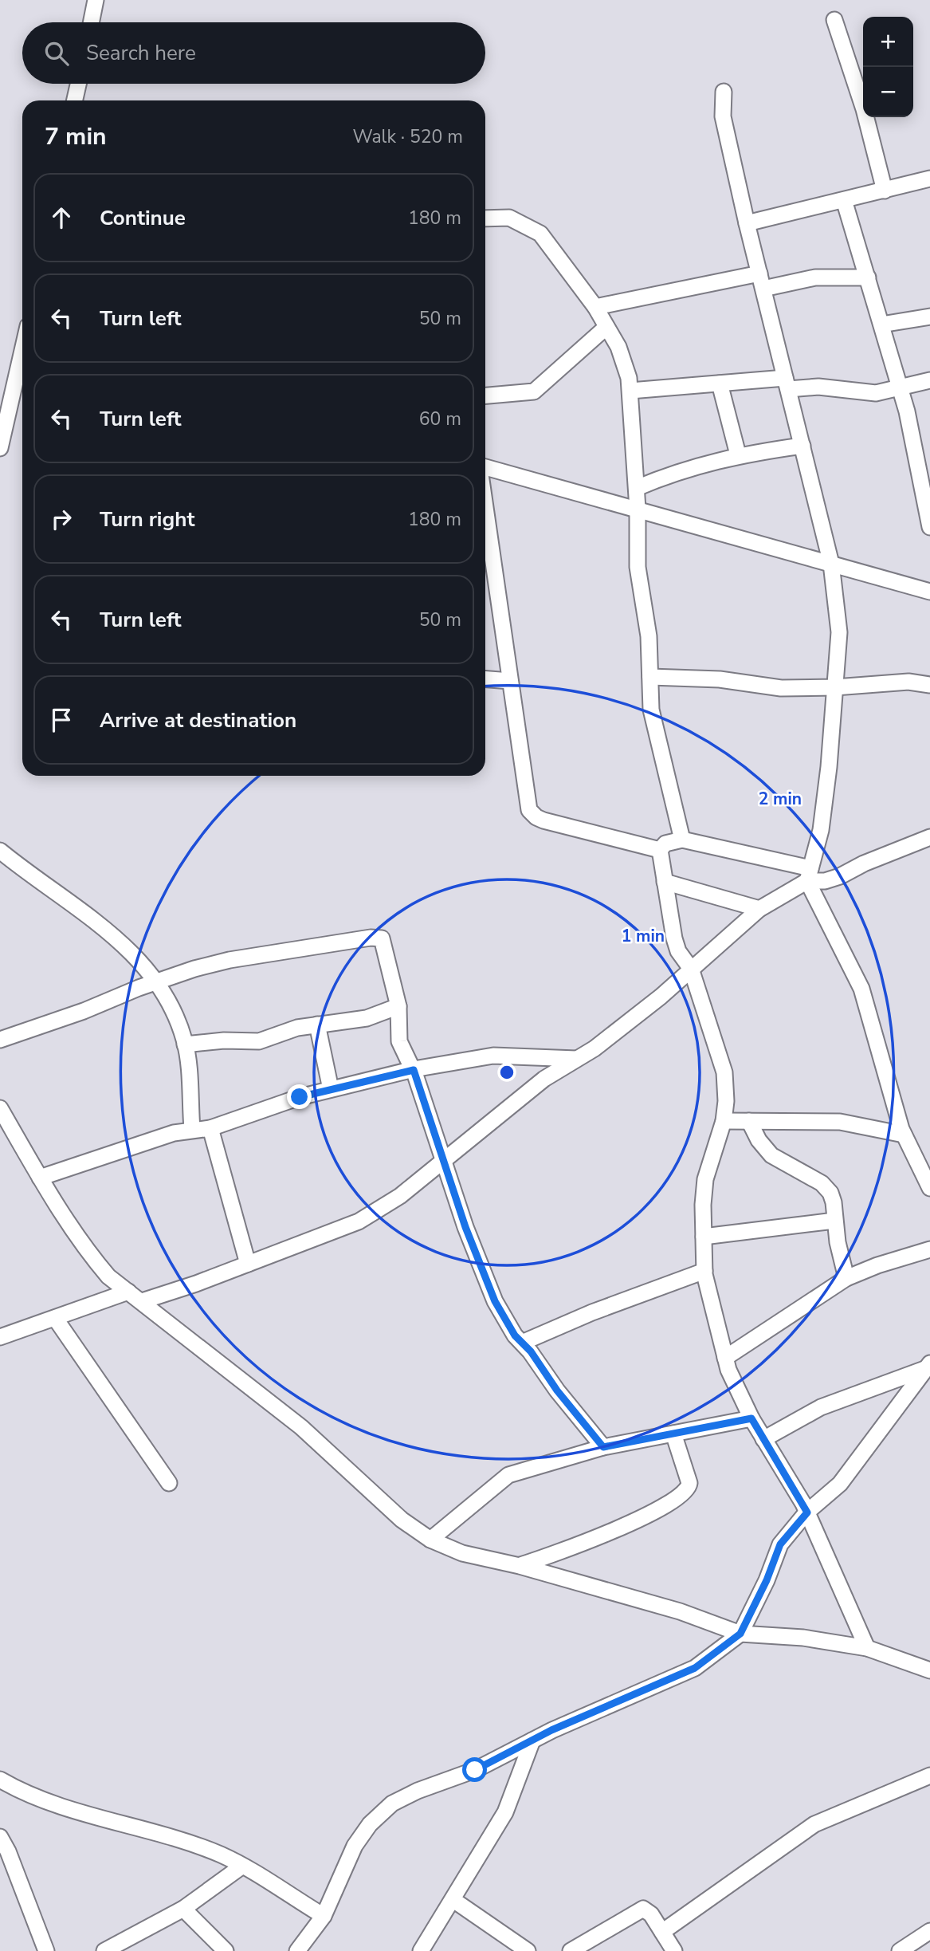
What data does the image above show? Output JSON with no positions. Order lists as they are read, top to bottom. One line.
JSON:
{"page":{"map_buttons":["+","−"],"search":"Search here","heading":["7 min","Walk · 520 m"],"list":[["Continue","180 m"],["Turn left","50 m"],["Turn left","60 m"],["Turn right","180 m"],["Turn left","50 m"],"Arrive at destination"]},"rings":["2 min","1 min"]}
